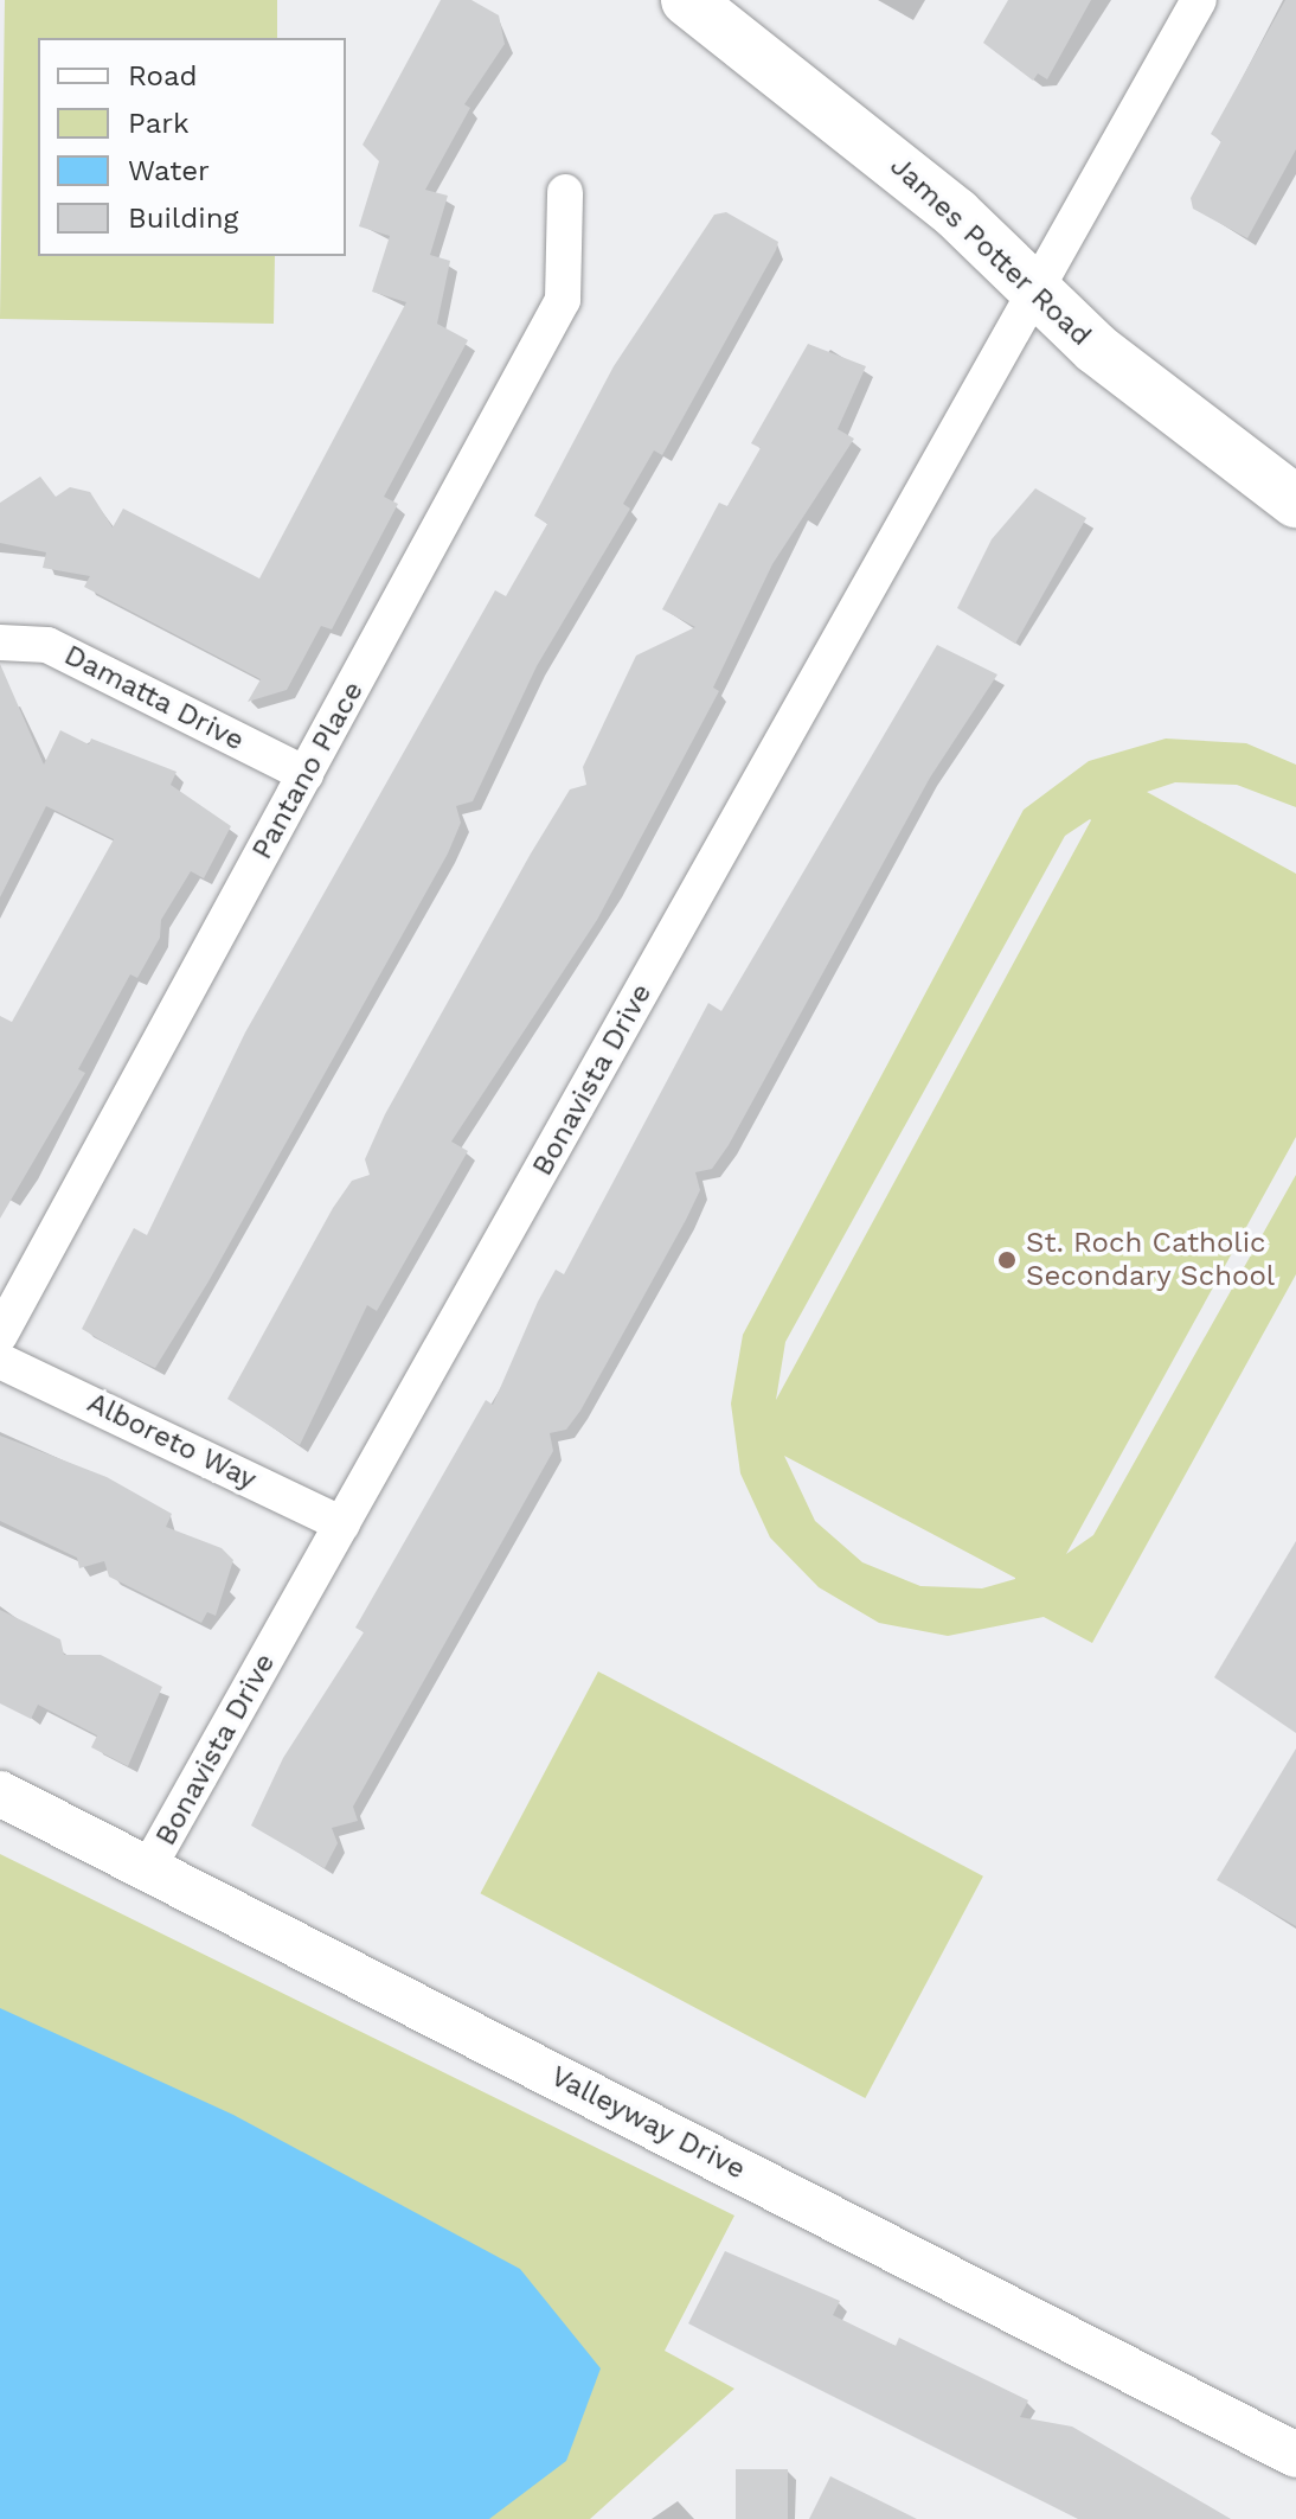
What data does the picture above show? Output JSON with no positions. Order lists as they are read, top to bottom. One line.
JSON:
{"streets":{"main road":["James Potter Road"],"street":["Damatta Drive","Pantano Place","Bonavista Drive","Alboreto Way","Valleyway Drive"]},"crossings":[["James Potter Road","Bonavista Drive"],["Damatta Drive","Pantano Place"],["Bonavista Drive","Alboreto Way"],["Bonavista Drive","Valleyway Drive"]],"places":["St. Roch Catholic Secondary School"],"legend":["Road","Park","Water","Building"]}
